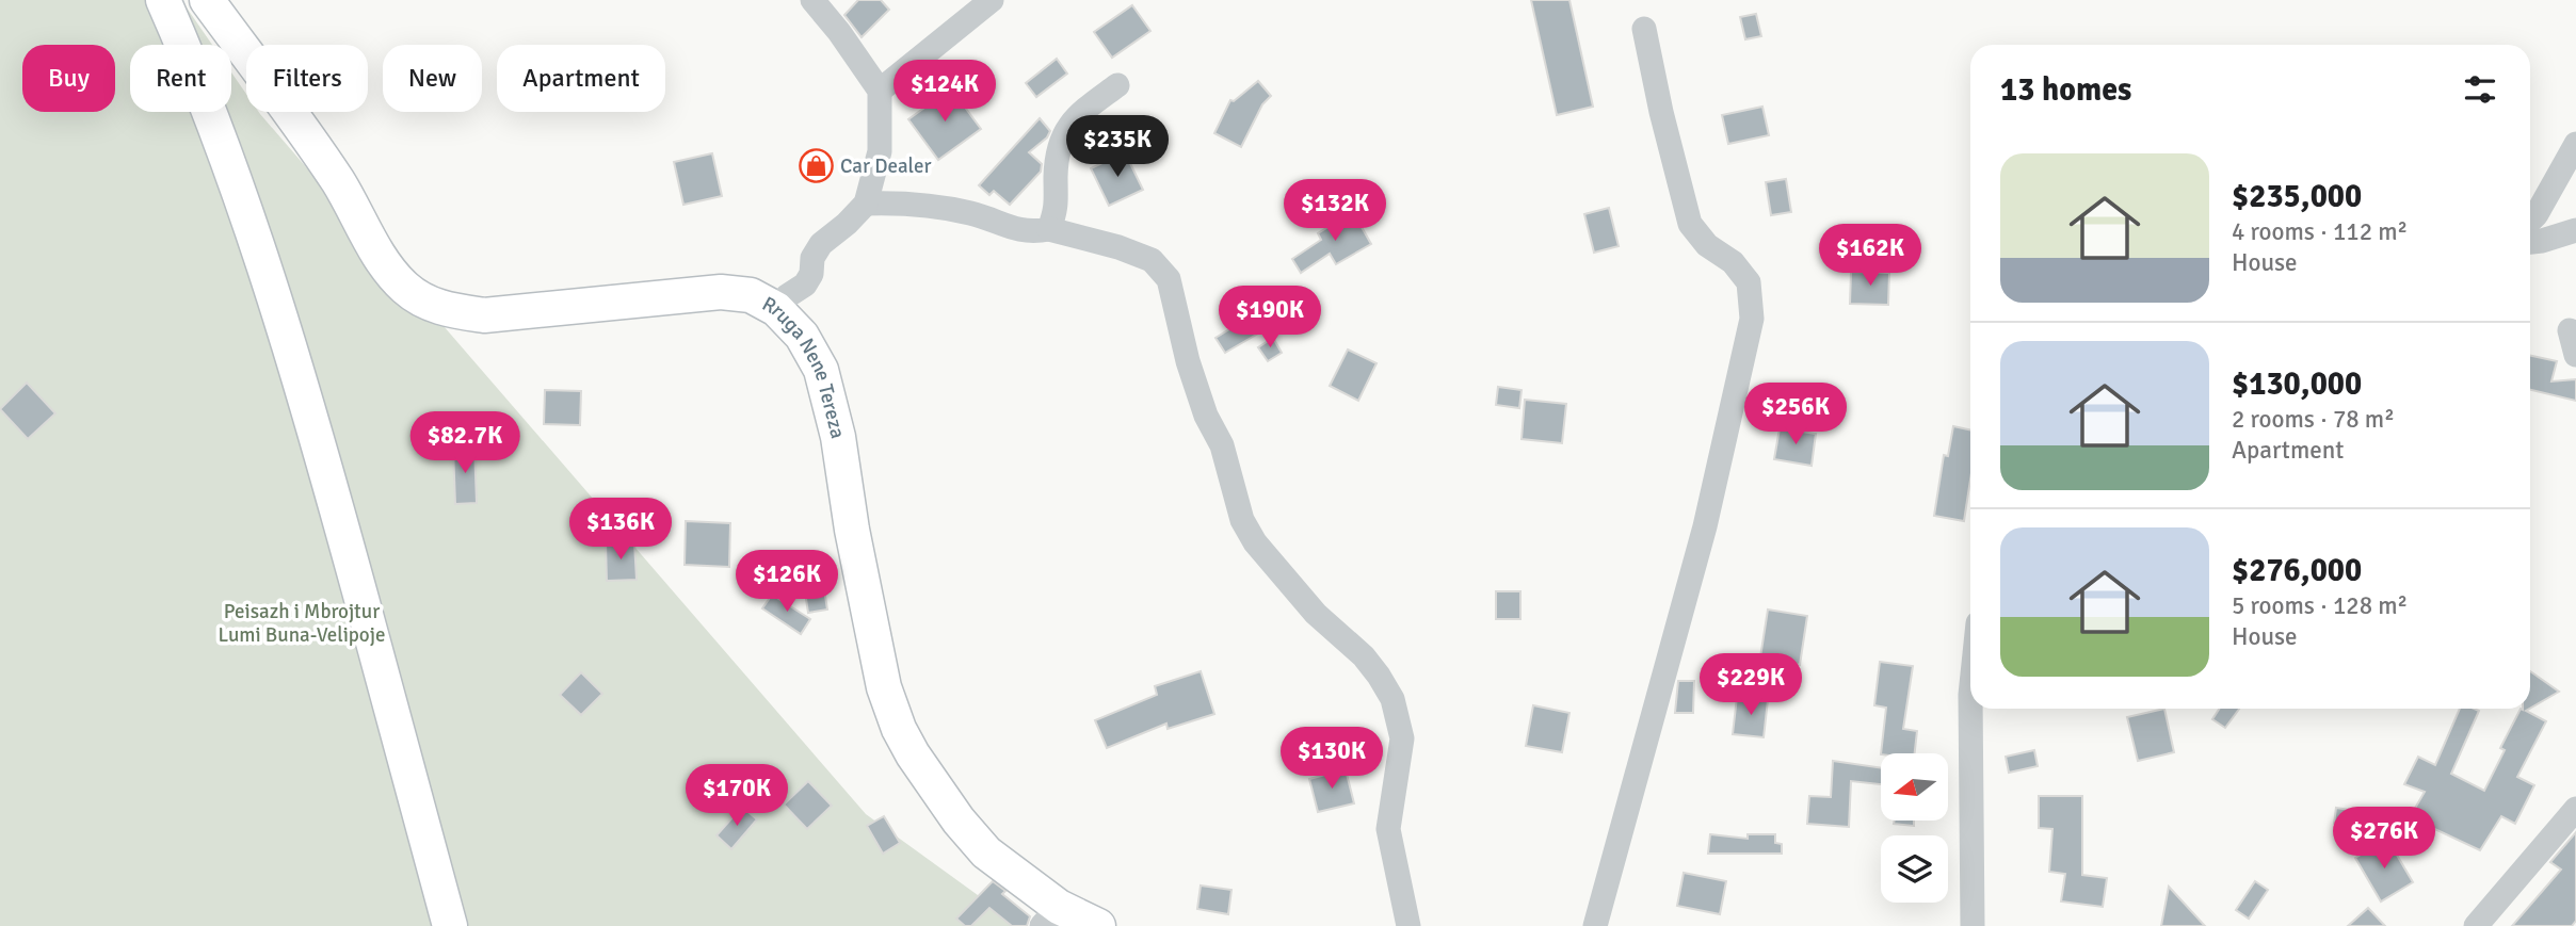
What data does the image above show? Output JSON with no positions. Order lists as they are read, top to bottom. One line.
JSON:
{"streets":{"street":["Rruga Nene Tereza"]},"parks":["Peisazh i Mbrojtur Lumi Buna-Velipoje"],"places":{"shop":["Car Dealer"]},"north":"left","page":{"chip":["Buy","Rent","Filters","New","Apartment"],"heading":"13 homes","price":["$124K","$235K","$132K","$162K","$190K","$256K","$82.7K","$136K","$126K","$229K","$130K","$170K","$276K"],"list":[{"name":"$235,000","note":"4 rooms · 112 m² · House"},{"name":"$130,000","note":"2 rooms · 78 m² · Apartment"},{"name":"$276,000","note":"5 rooms · 128 m² · House"}]}}
